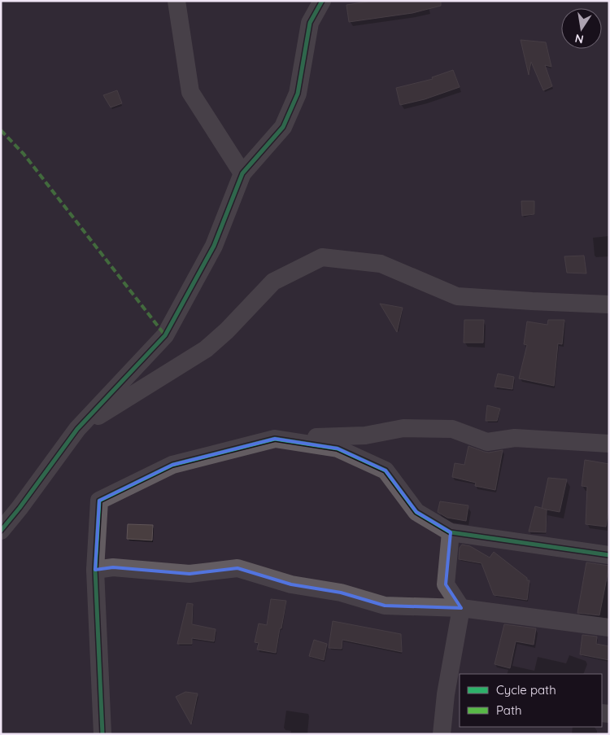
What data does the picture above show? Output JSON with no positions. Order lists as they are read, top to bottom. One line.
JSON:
{"legend":["Cycle path","Path"],"north":"bottom"}
